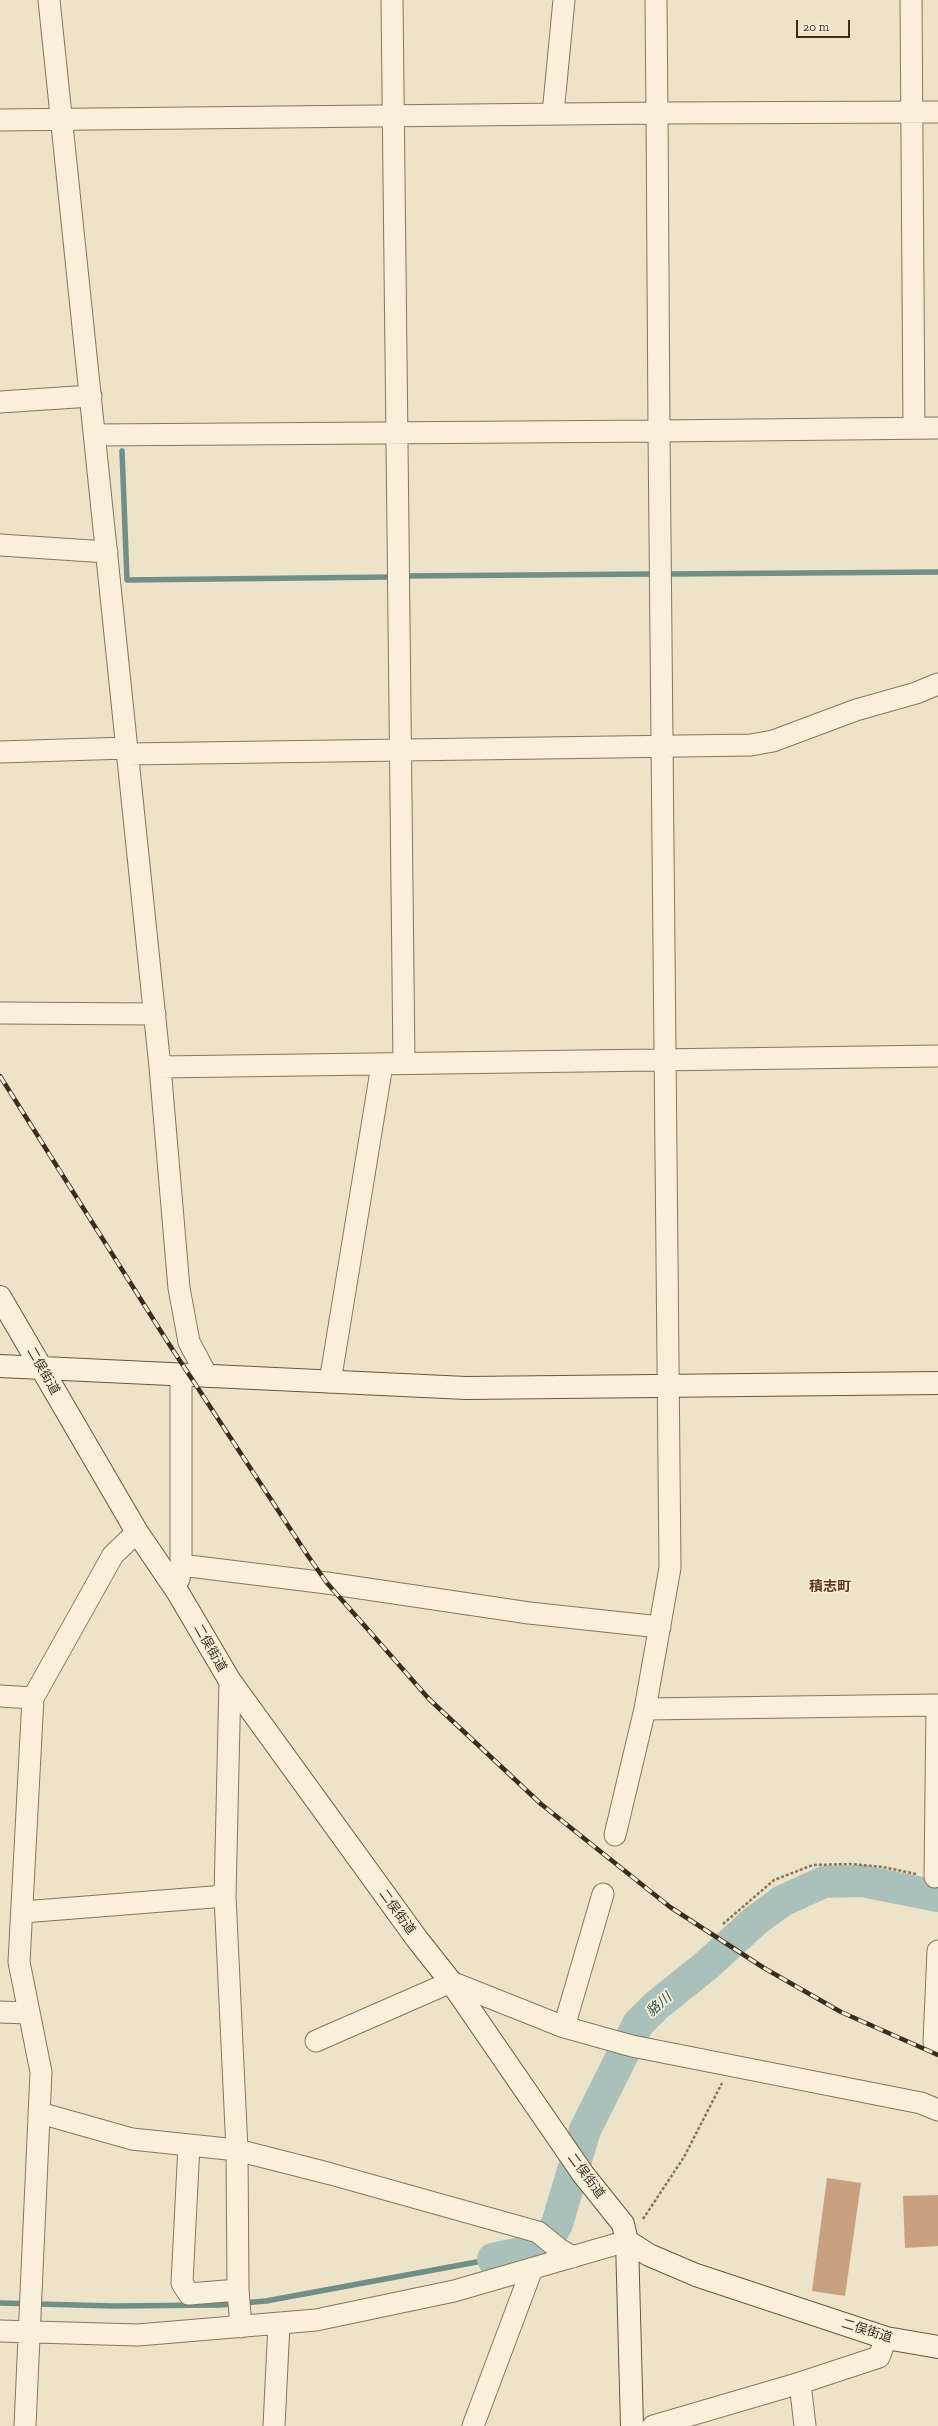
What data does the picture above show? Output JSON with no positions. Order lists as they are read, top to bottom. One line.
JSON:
{"streets":{"street":["二俣街道"]},"districts":["積志町"],"water":["貉川"],"scale_bar":"20 m"}
